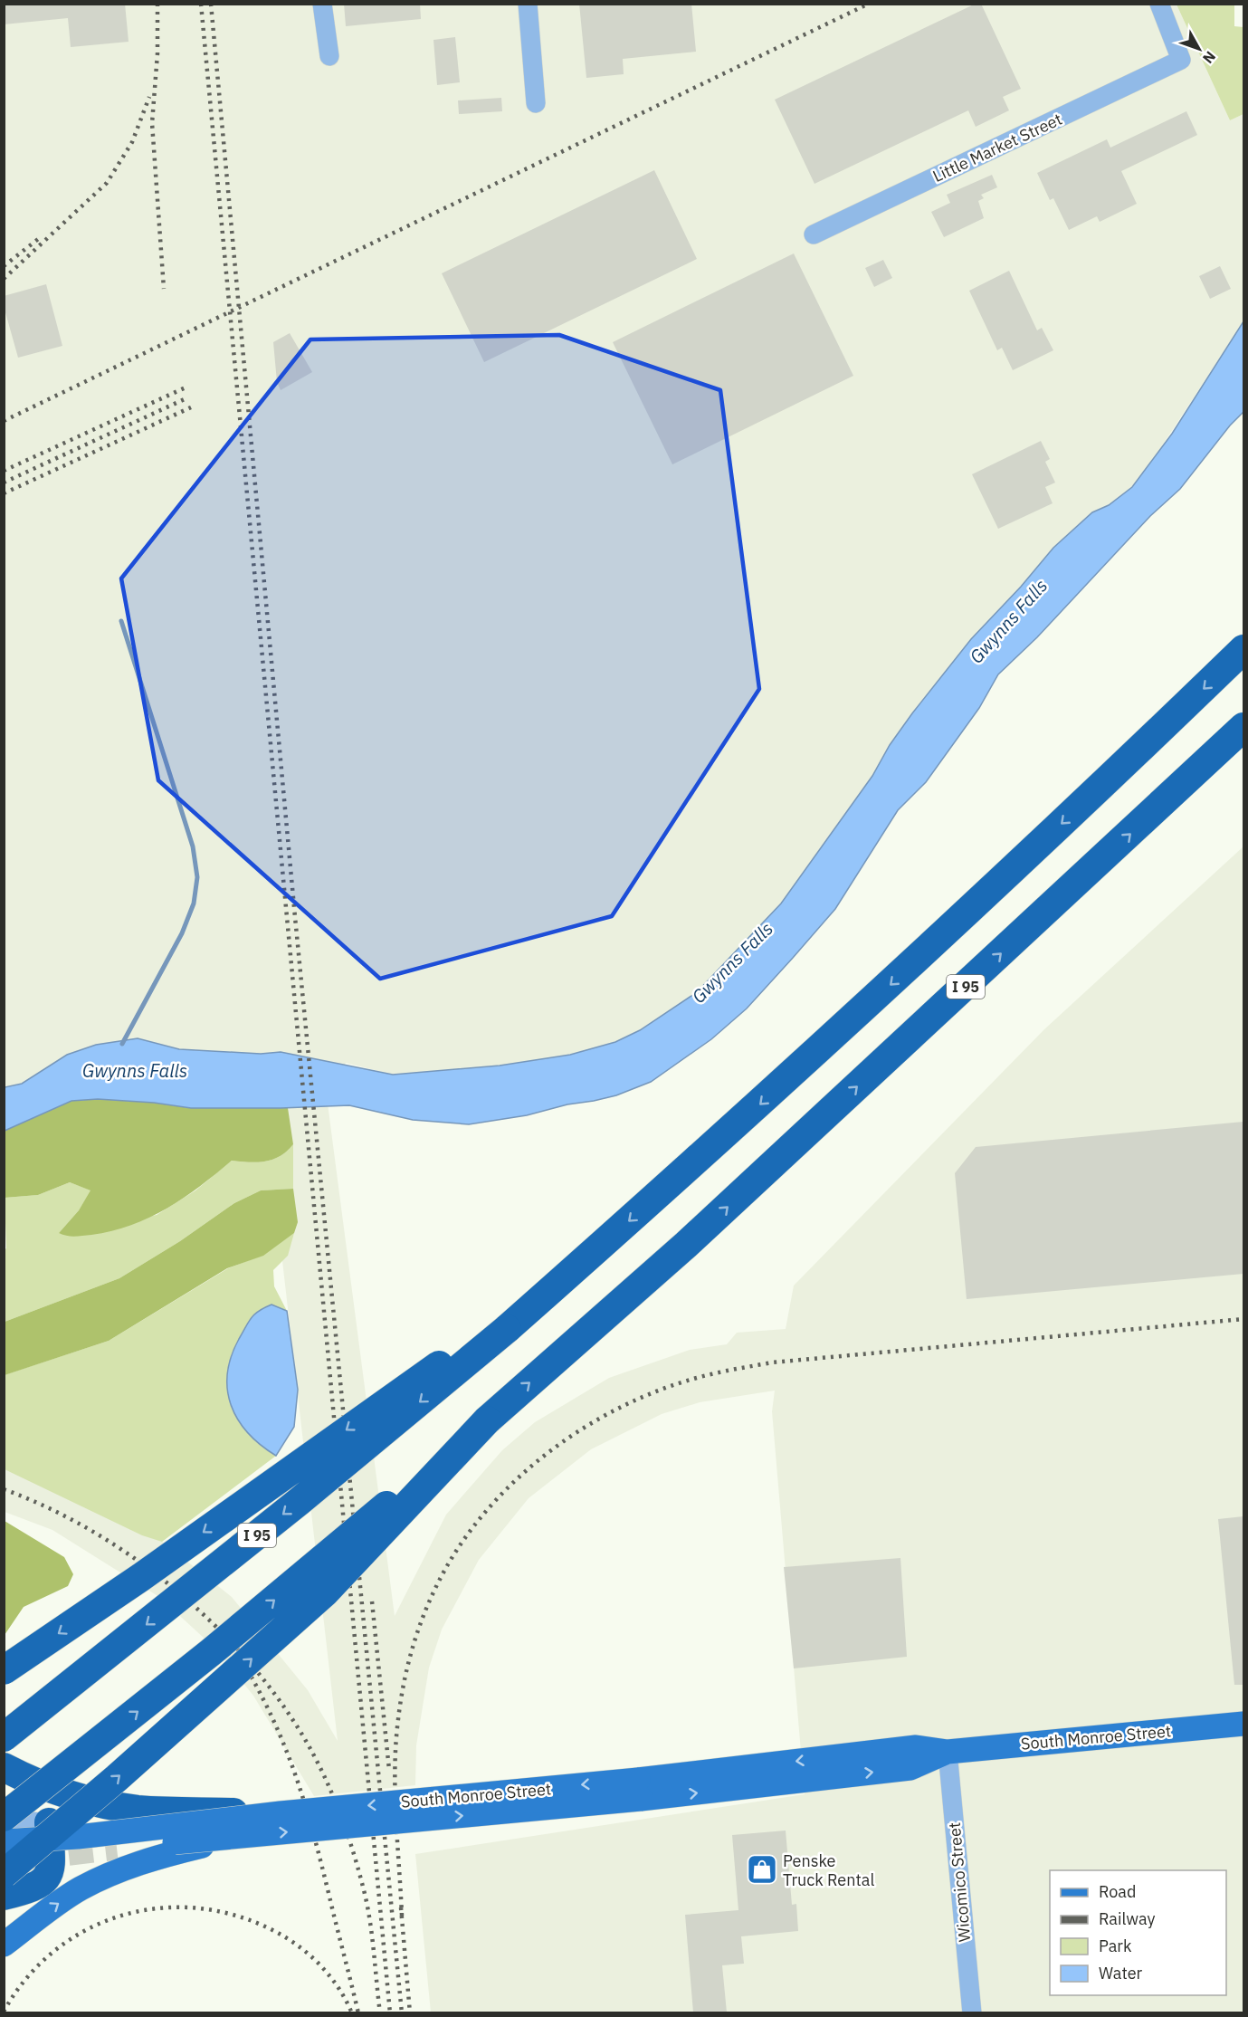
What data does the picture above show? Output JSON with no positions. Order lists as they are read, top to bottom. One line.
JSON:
{"streets":{"highway":["I 95"],"main road":["South Monroe Street"],"street":["Little Market Street","Wicomico Street"]},"crossings":[["South Monroe Street","Wicomico Street"]],"water":["Gwynns Falls"],"places":{"shop":["Penske Truck Rental"]},"legend":["Road","Railway","Park","Water"],"north":"bottom right"}
